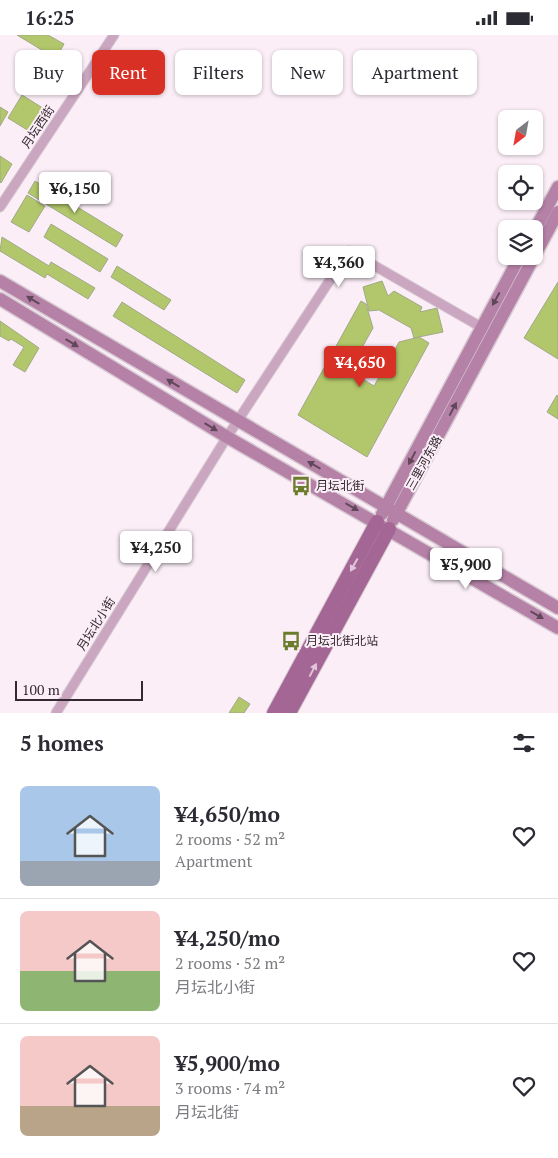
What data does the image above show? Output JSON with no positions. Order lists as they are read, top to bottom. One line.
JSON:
{"streets":{"main road":["三里河东路"],"street":["月坛西街","月坛北小街"]},"crossings":[["三里河东路","月坛北小街"]],"places":{"bus stop":["月坛北街","月坛北街北站"]},"scale_bar":"100 m","north":"bottom left","page":{"status":"16:25","chip":["Buy","Rent","Filters","New","Apartment"],"price":["¥6,150","¥4,360","¥4,650","¥4,250","¥5,900"],"scale":"100 m","heading":"5 homes","list":[{"name":"¥4,650/mo","note":"2 rooms · 52 m² · Apartment"},{"name":"¥4,250/mo","note":"2 rooms · 52 m² · 月坛北小街"},{"name":"¥5,900/mo","note":"3 rooms · 74 m² · 月坛北街"}]}}
